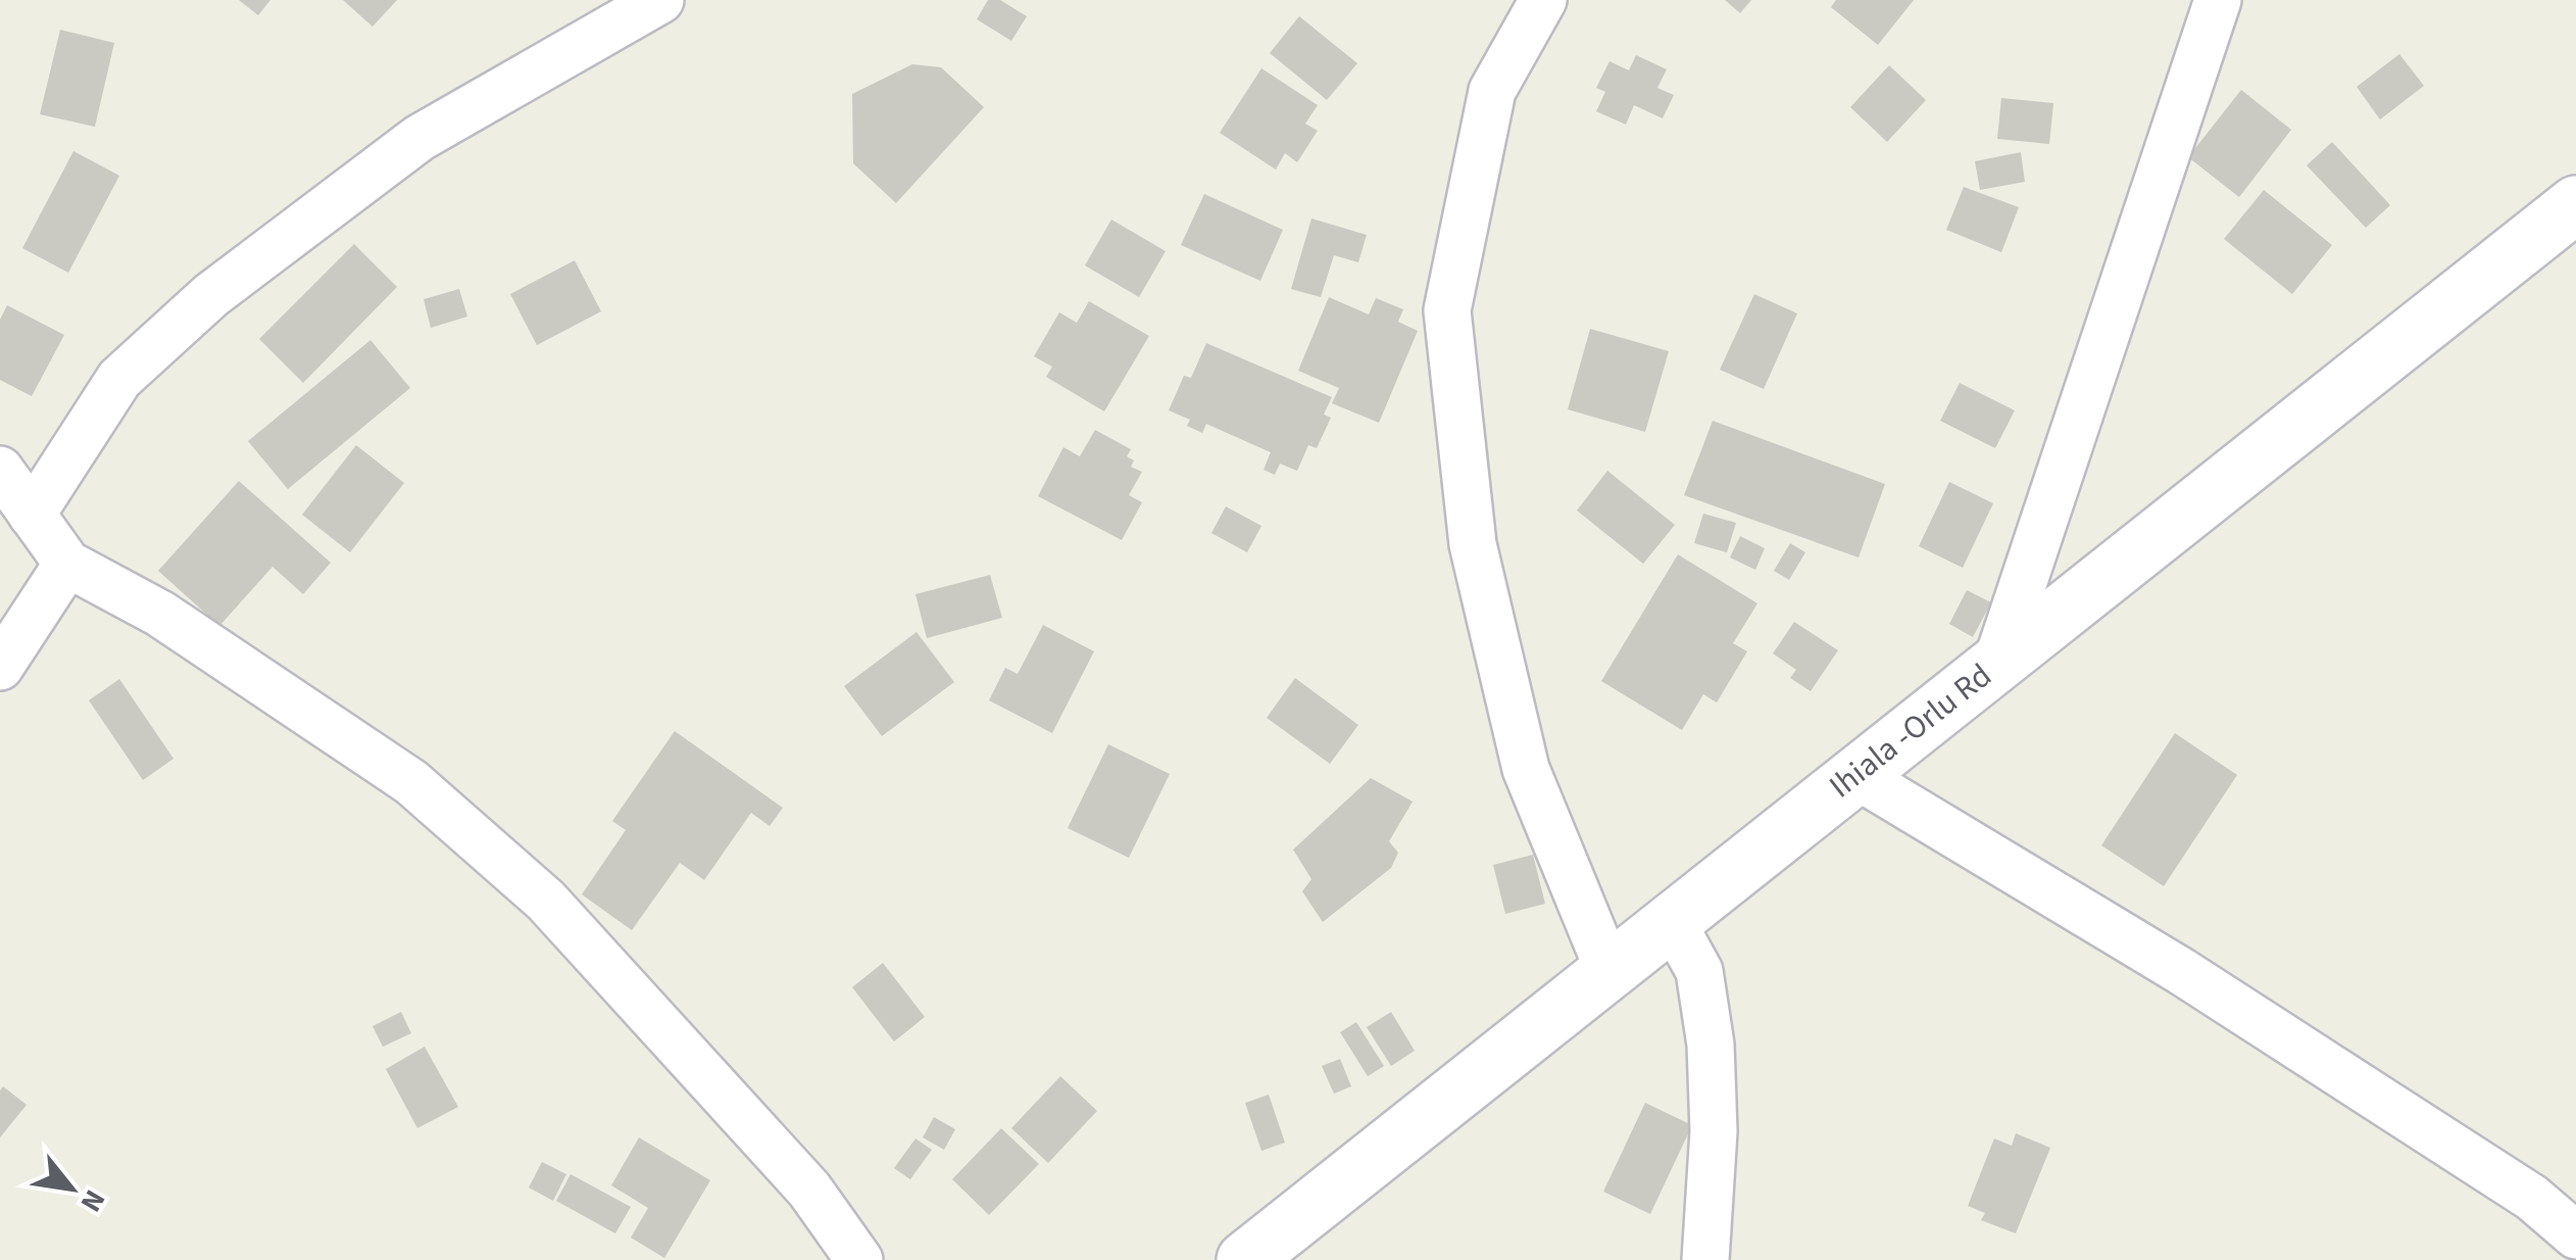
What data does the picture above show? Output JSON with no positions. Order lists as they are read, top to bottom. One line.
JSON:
{"streets":{"main road":["Ihiala -Orlu Rd"]},"north":"bottom right"}
